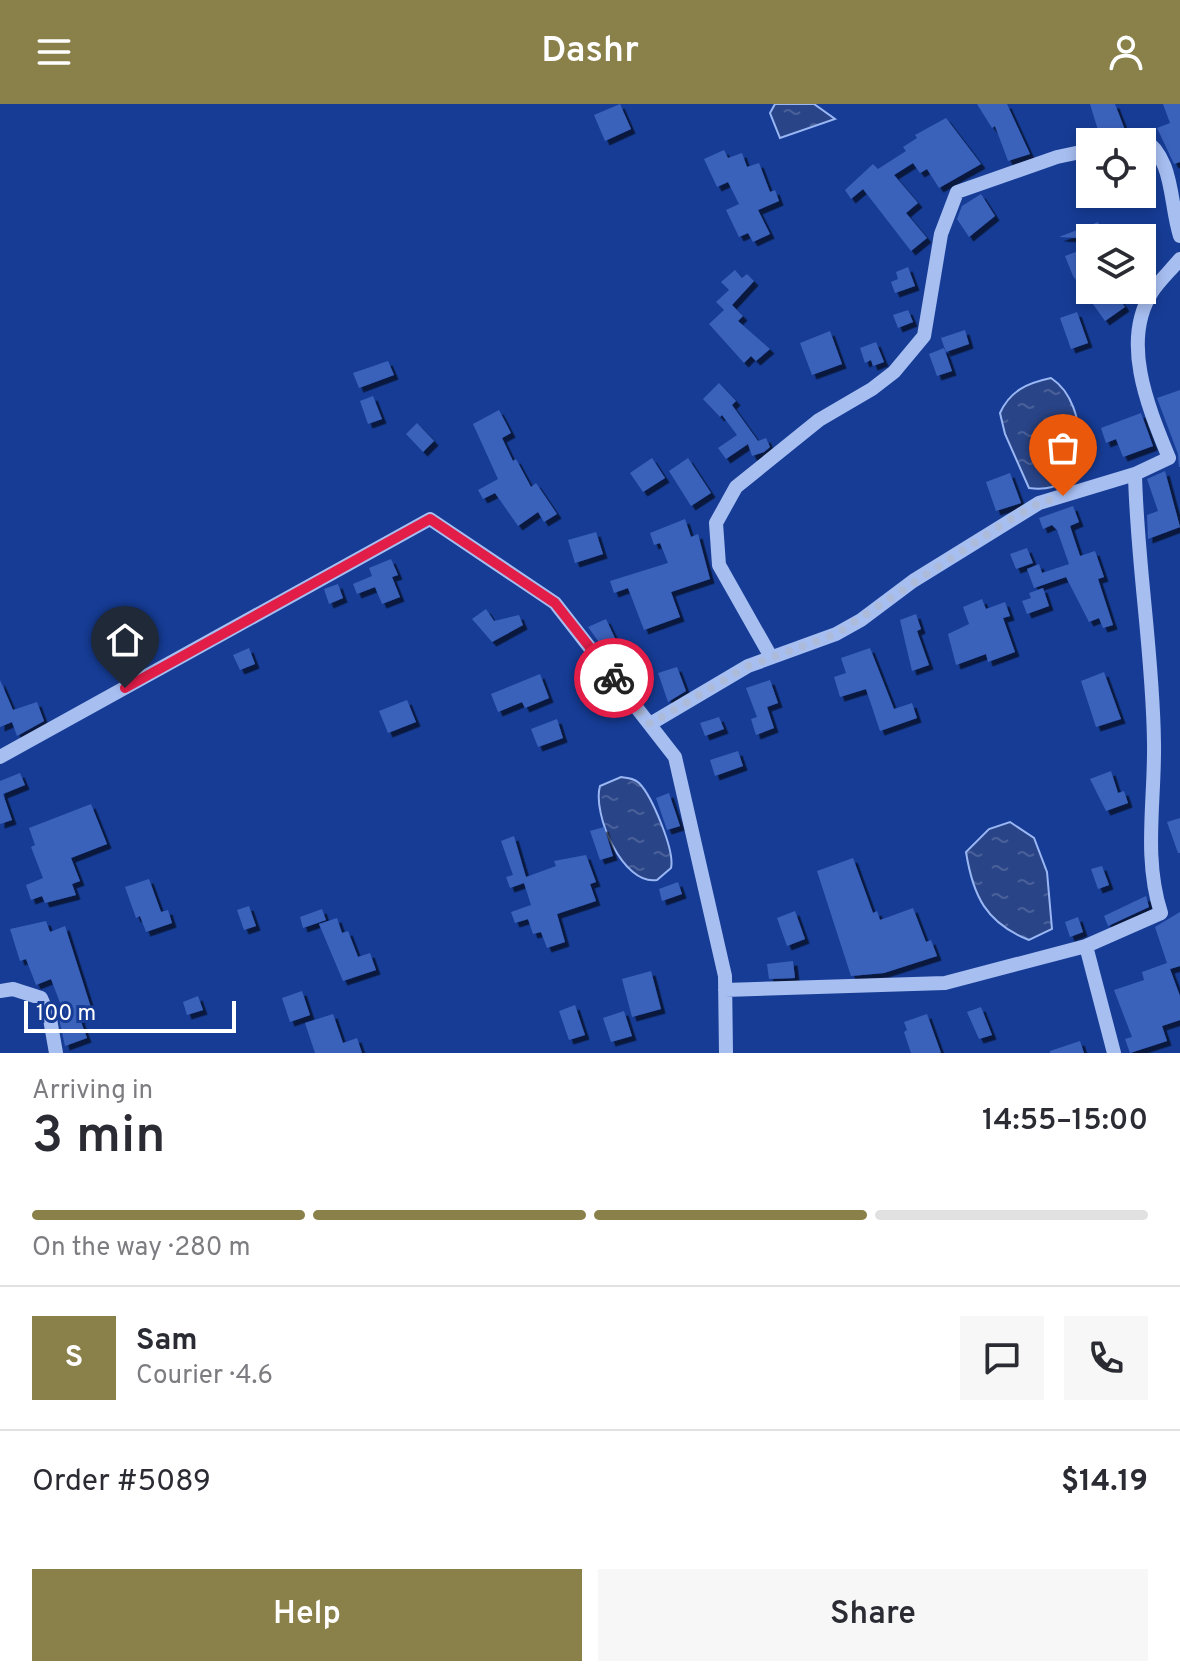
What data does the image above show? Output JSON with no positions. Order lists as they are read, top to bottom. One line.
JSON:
{"scale_bar":"100 m","page":{"header":"Dashr","scale":"100 m","heading":["3 min","Arriving in","14:55–15:00"],"panel":["Sam","Courier · 4.6","Order #5089","$14.19"],"bar":"On the way · 280 m","round":"S","buttons":["Help","Share"]}}
